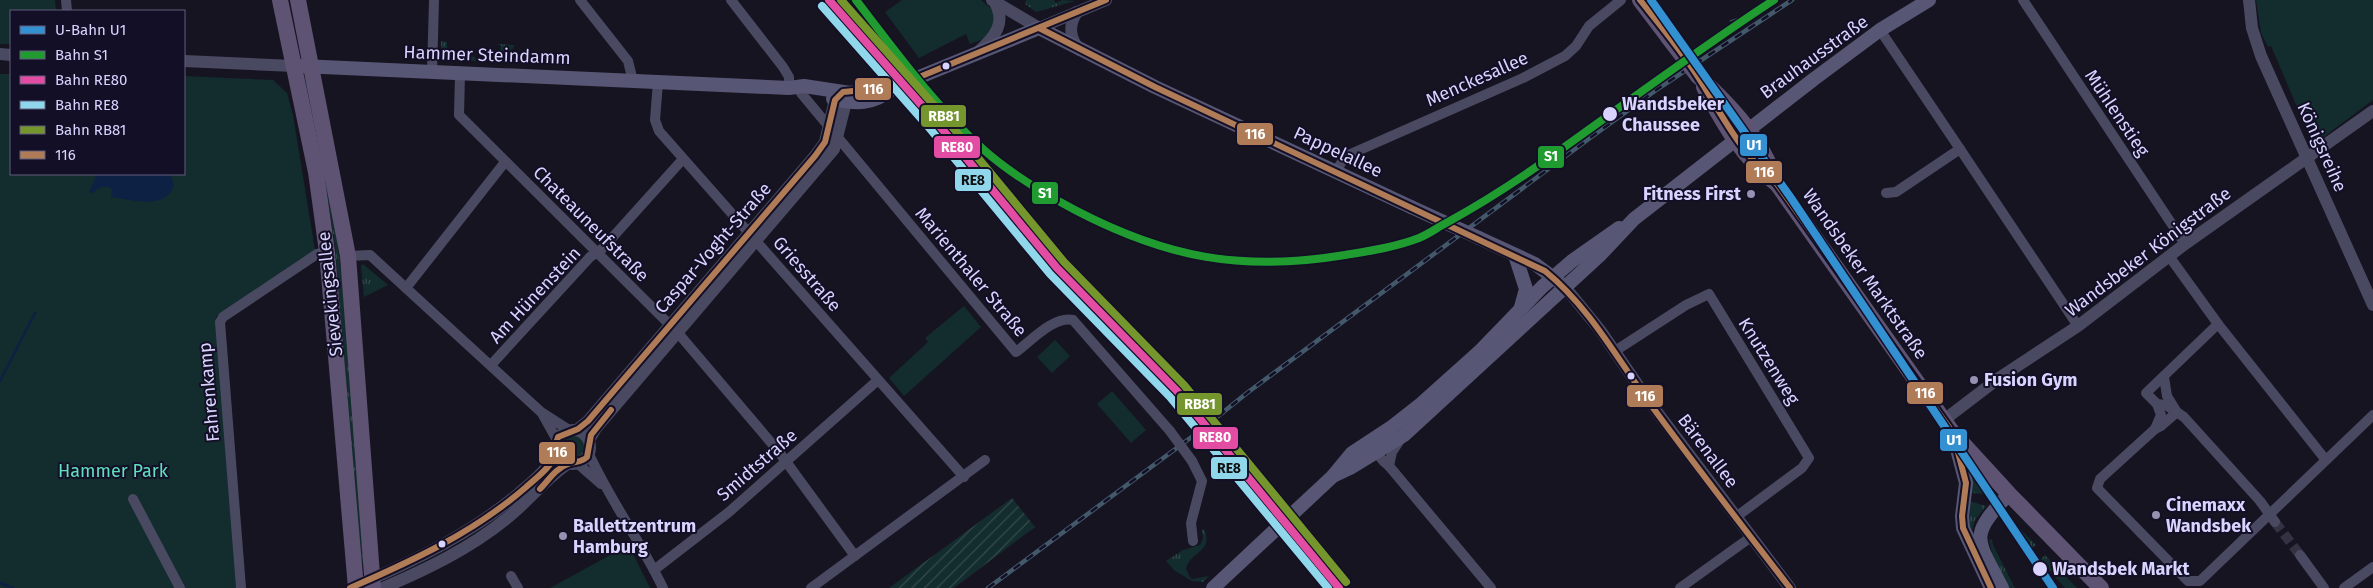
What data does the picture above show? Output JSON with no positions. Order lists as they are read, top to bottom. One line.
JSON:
{"streets":{"main road":["Hammer Steindamm","Brauhausstraße","Pappelallee","Wandsbeker Marktstraße","Sievekingsallee"],"street":["Menckesallee","Mühlenstieg","Königsreihe","Chateauneufstraße","Caspar-Voght-Straße","Wandsbeker Königstraße","Marienthaler Straße","Griesstraße","Am Hünenstein","Knutzenweg","Fahrenkamp","Bärenallee","Smidtstraße"]},"crossings":[["Hammer Steindamm","Pappelallee"],["Hammer Steindamm","Chateauneufstraße"],["Hammer Steindamm","Caspar-Voght-Straße"],["Hammer Steindamm","Marienthaler Straße"],["Hammer Steindamm","Griesstraße"],["Hammer Steindamm","Sievekingsallee"],["Brauhausstraße","Wandsbeker Marktstraße"],["Menckesallee","Pappelallee"],["Mühlenstieg","Wandsbeker Königstraße"],["Königsreihe","Wandsbeker Königstraße"],["Pappelallee","Bärenallee"],["Chateauneufstraße","Caspar-Voght-Straße"],["Chateauneufstraße","Am Hünenstein"],["Chateauneufstraße","Smidtstraße"],["Caspar-Voght-Straße","Marienthaler Straße"],["Caspar-Voght-Straße","Griesstraße"],["Caspar-Voght-Straße","Sievekingsallee"],["Wandsbeker Königstraße","Wandsbeker Marktstraße"],["Griesstraße","Am Hünenstein"],["Griesstraße","Smidtstraße"],["Sievekingsallee","Fahrenkamp"],["Knutzenweg","Bärenallee"]],"parks":["Hammer Park"],"places":["Wandsbeker Chaussee","Fitness First","Fusion Gym","Cinemaxx Wandsbek","Ballettzentrum Hamburg","Wandsbek Markt"],"lines":["metro line U1","rail line S1","rail line RE80","rail line RB81","transit line 116","rail line RE8"],"legend":["U-Bahn U1","Bahn S1","Bahn RE80","Bahn RE8","Bahn RB81","116"]}
